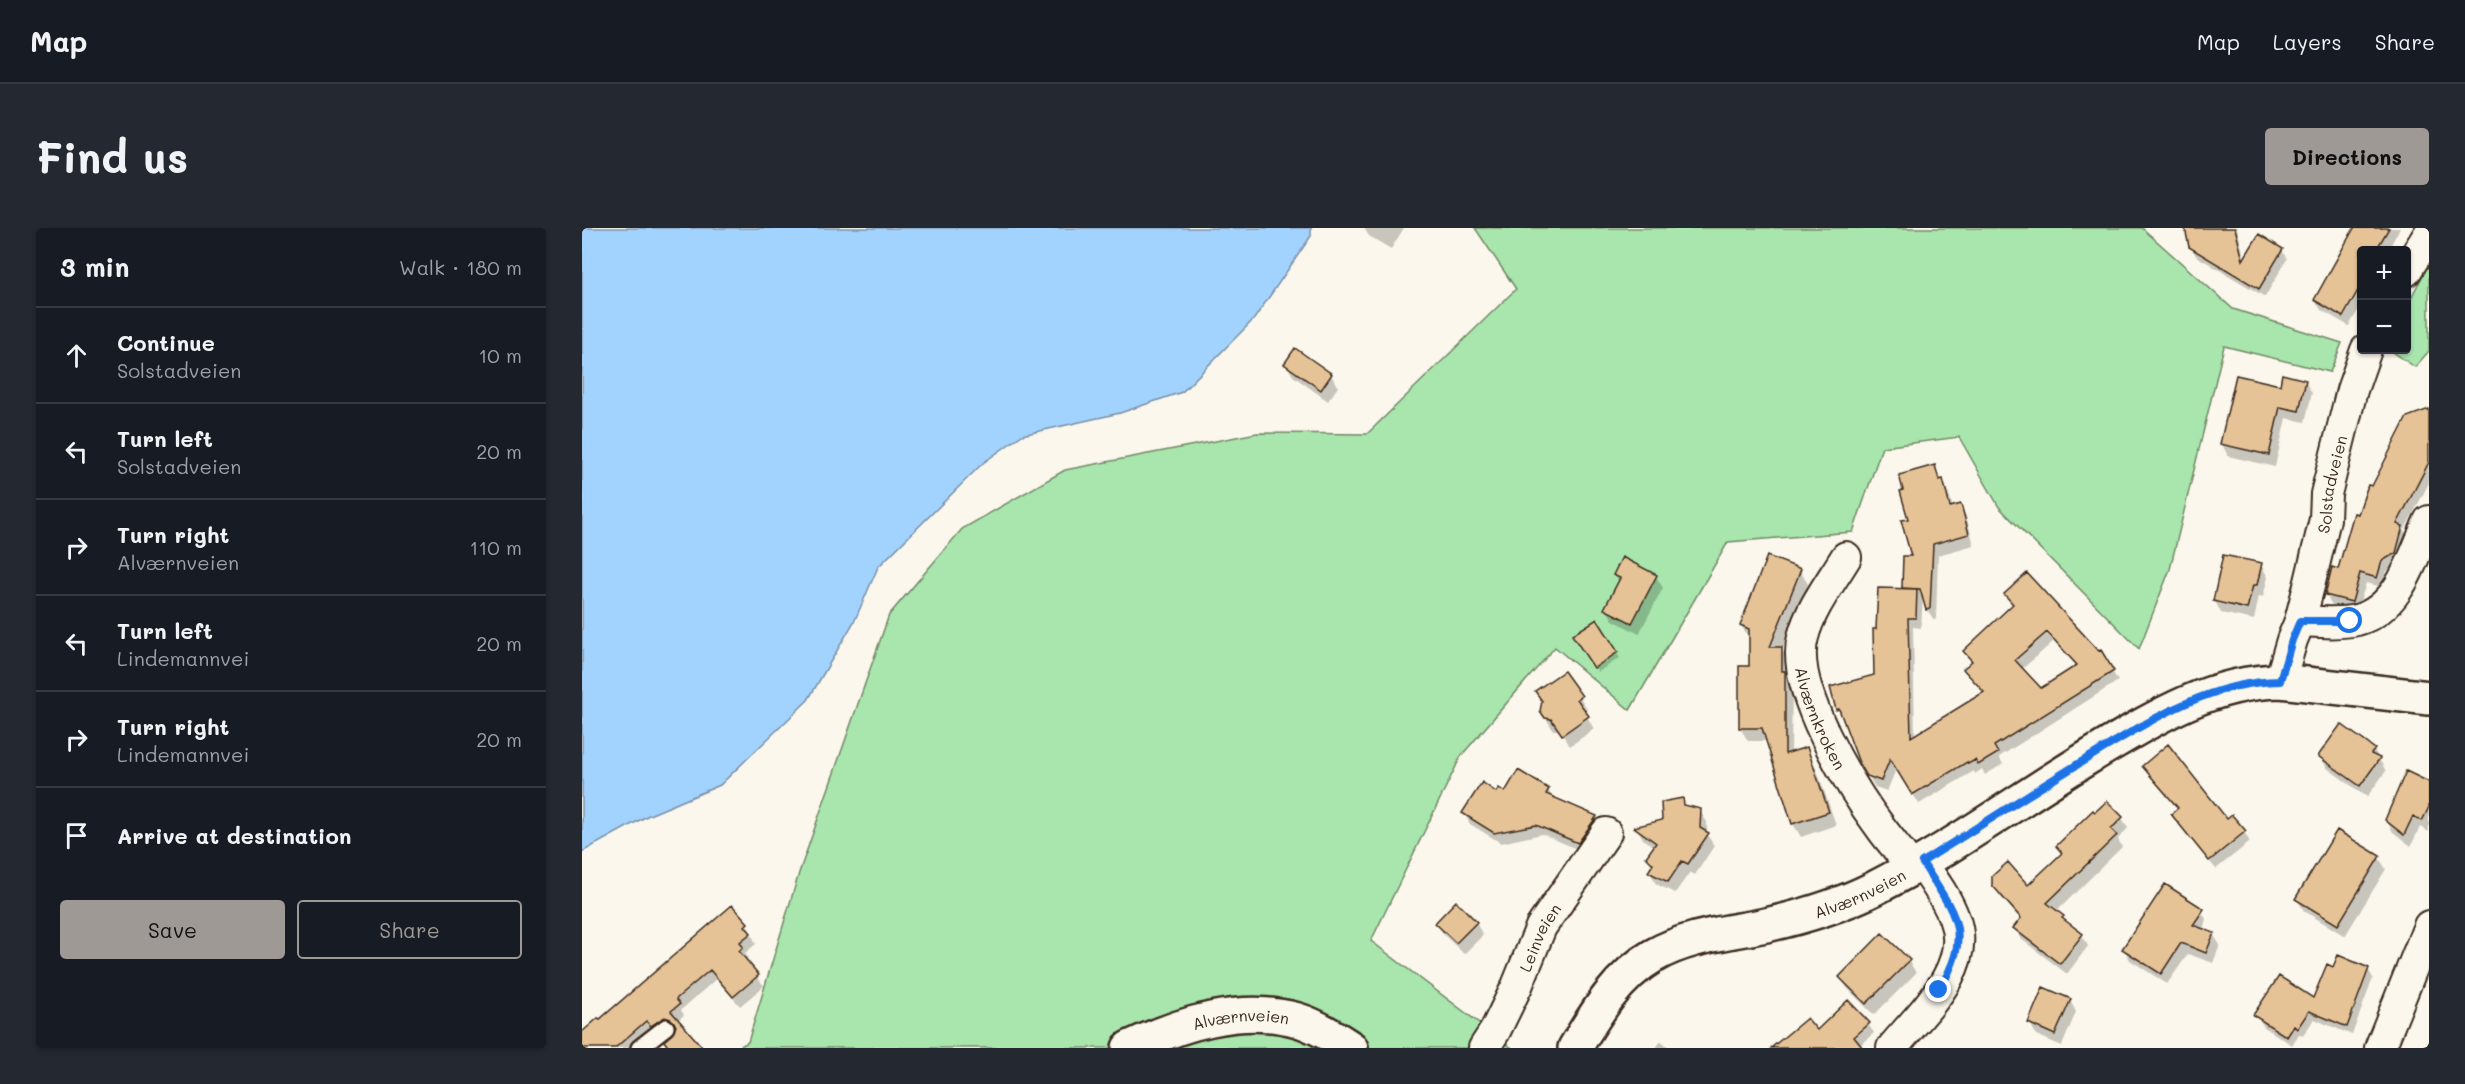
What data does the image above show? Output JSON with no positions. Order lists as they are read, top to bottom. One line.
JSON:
{"streets":{"main road":["Alværnveien"],"street":["Solstadveien","Alværnkroken","Leinveien"]},"crossings":[["Solstadveien","Alværnveien"],["Alværnkroken","Alværnveien"]],"page":{"header":"Map","nav":["Map","Layers","Share"],"buttons":["Directions",["Save","Share"]],"title":"Find us","heading":["3 min","Walk · 180 m"],"map_buttons":["+","−"],"list":[["Continue","Solstadveien","10 m"],["Turn left","Solstadveien","20 m"],["Turn right","Alværnveien","110 m"],["Turn left","Lindemannvei","20 m"],["Turn right","Lindemannvei","20 m"],"Arrive at destination"]}}
